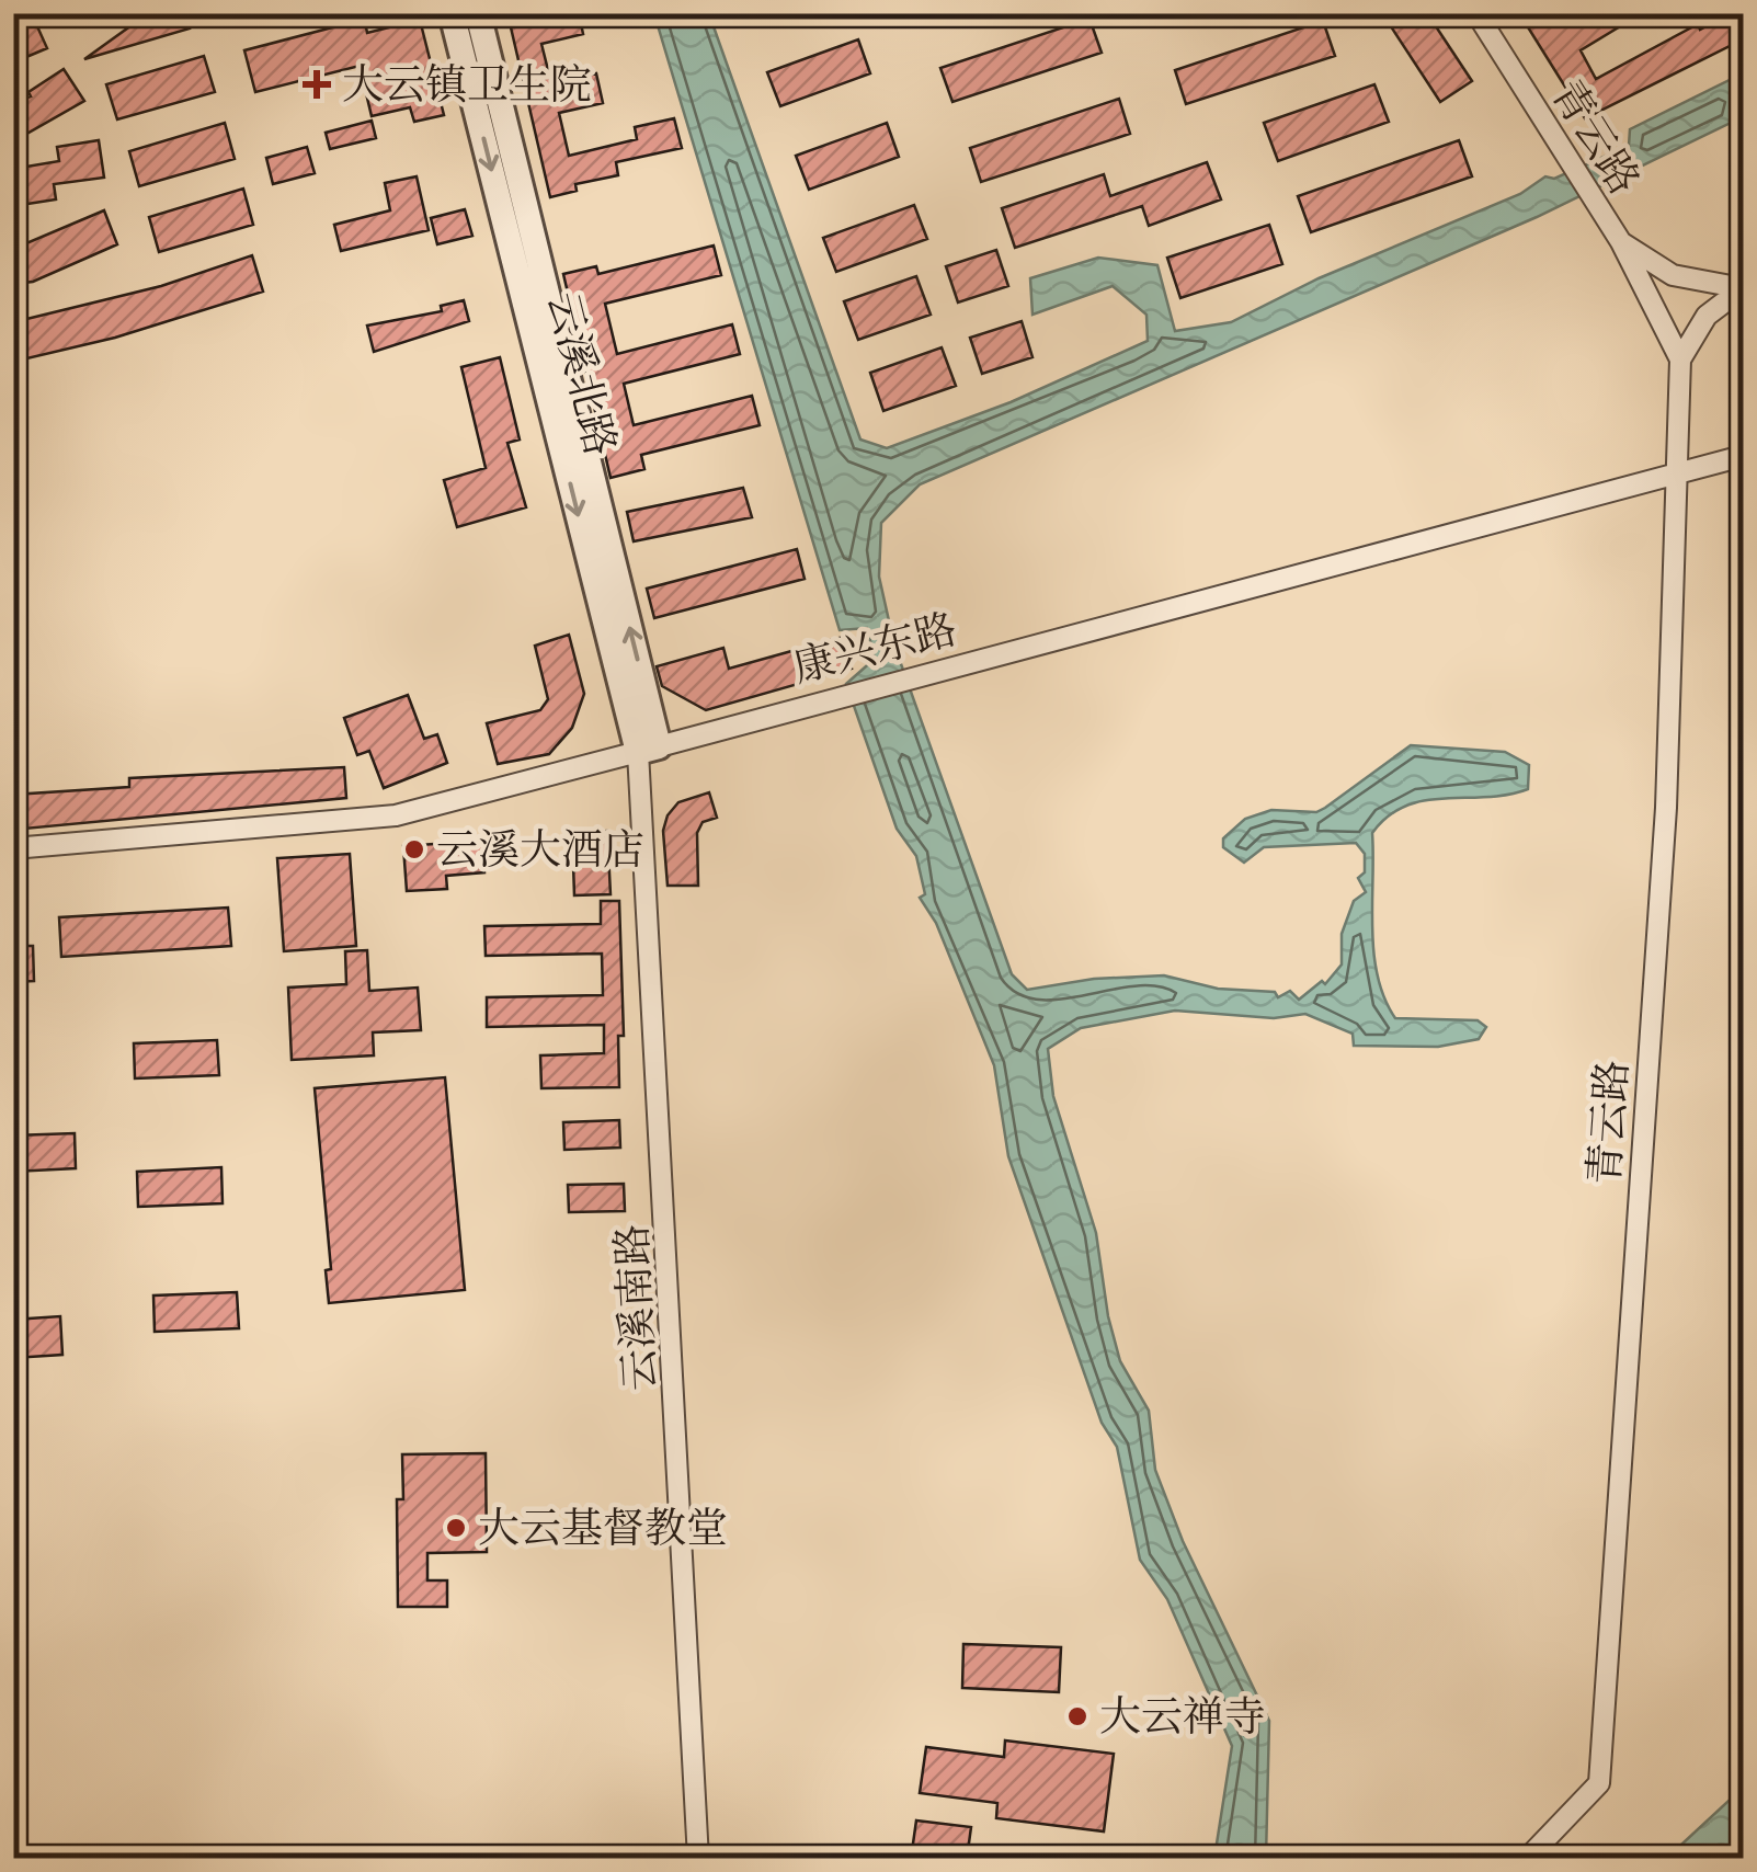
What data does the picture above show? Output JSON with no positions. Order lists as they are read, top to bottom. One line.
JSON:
{"streets":{"street":["青云路","云溪北路","康兴东路","云溪南路"]},"crossings":[["青云路","康兴东路"],["云溪北路","康兴东路"],["云溪北路","云溪南路"],["康兴东路","云溪南路"]],"places":{"health":["大云镇卫生院"],"other":["云溪大酒店","大云基督教堂","大云禅寺"]}}
